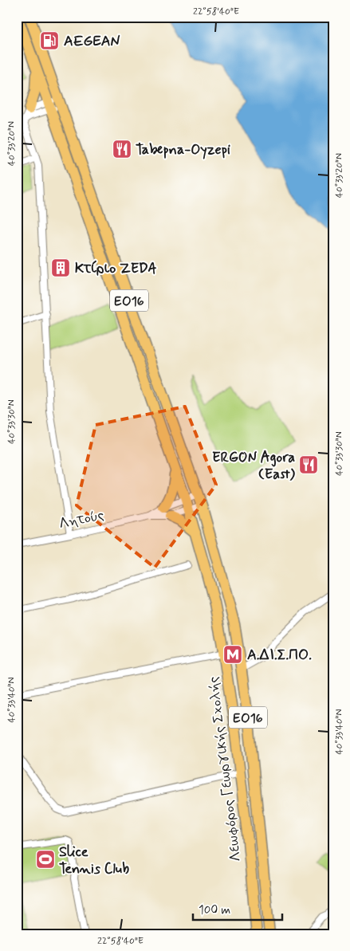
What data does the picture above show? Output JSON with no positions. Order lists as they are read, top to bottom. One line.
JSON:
{"streets":{"main road":["ΕΟ16","Λεωφόρος Γεωργικής Σχολής"],"street":["Λητούς"]},"crossings":[["ΕΟ16","Λητούς"],["ΕΟ16","Λεωφόρος Γεωργικής Σχολής"],["Λητούς","Λεωφόρος Γεωργικής Σχολής"]],"places":{"fuel station":["AEGEAN"],"restaurant":["Tabepna-Oyzepi","ERGON Agora (East)"],"building":["Κτίριο ZEDA"],"metro station":["Α.ΔΙ.Σ.ΠΟ."],"sports":["Slice Tennis Club"]},"scale_bar":"100 m","coordinates":["22°58'40\"E","40°33'20\"N","40°33'30\"N","40°33'40\"N"]}
